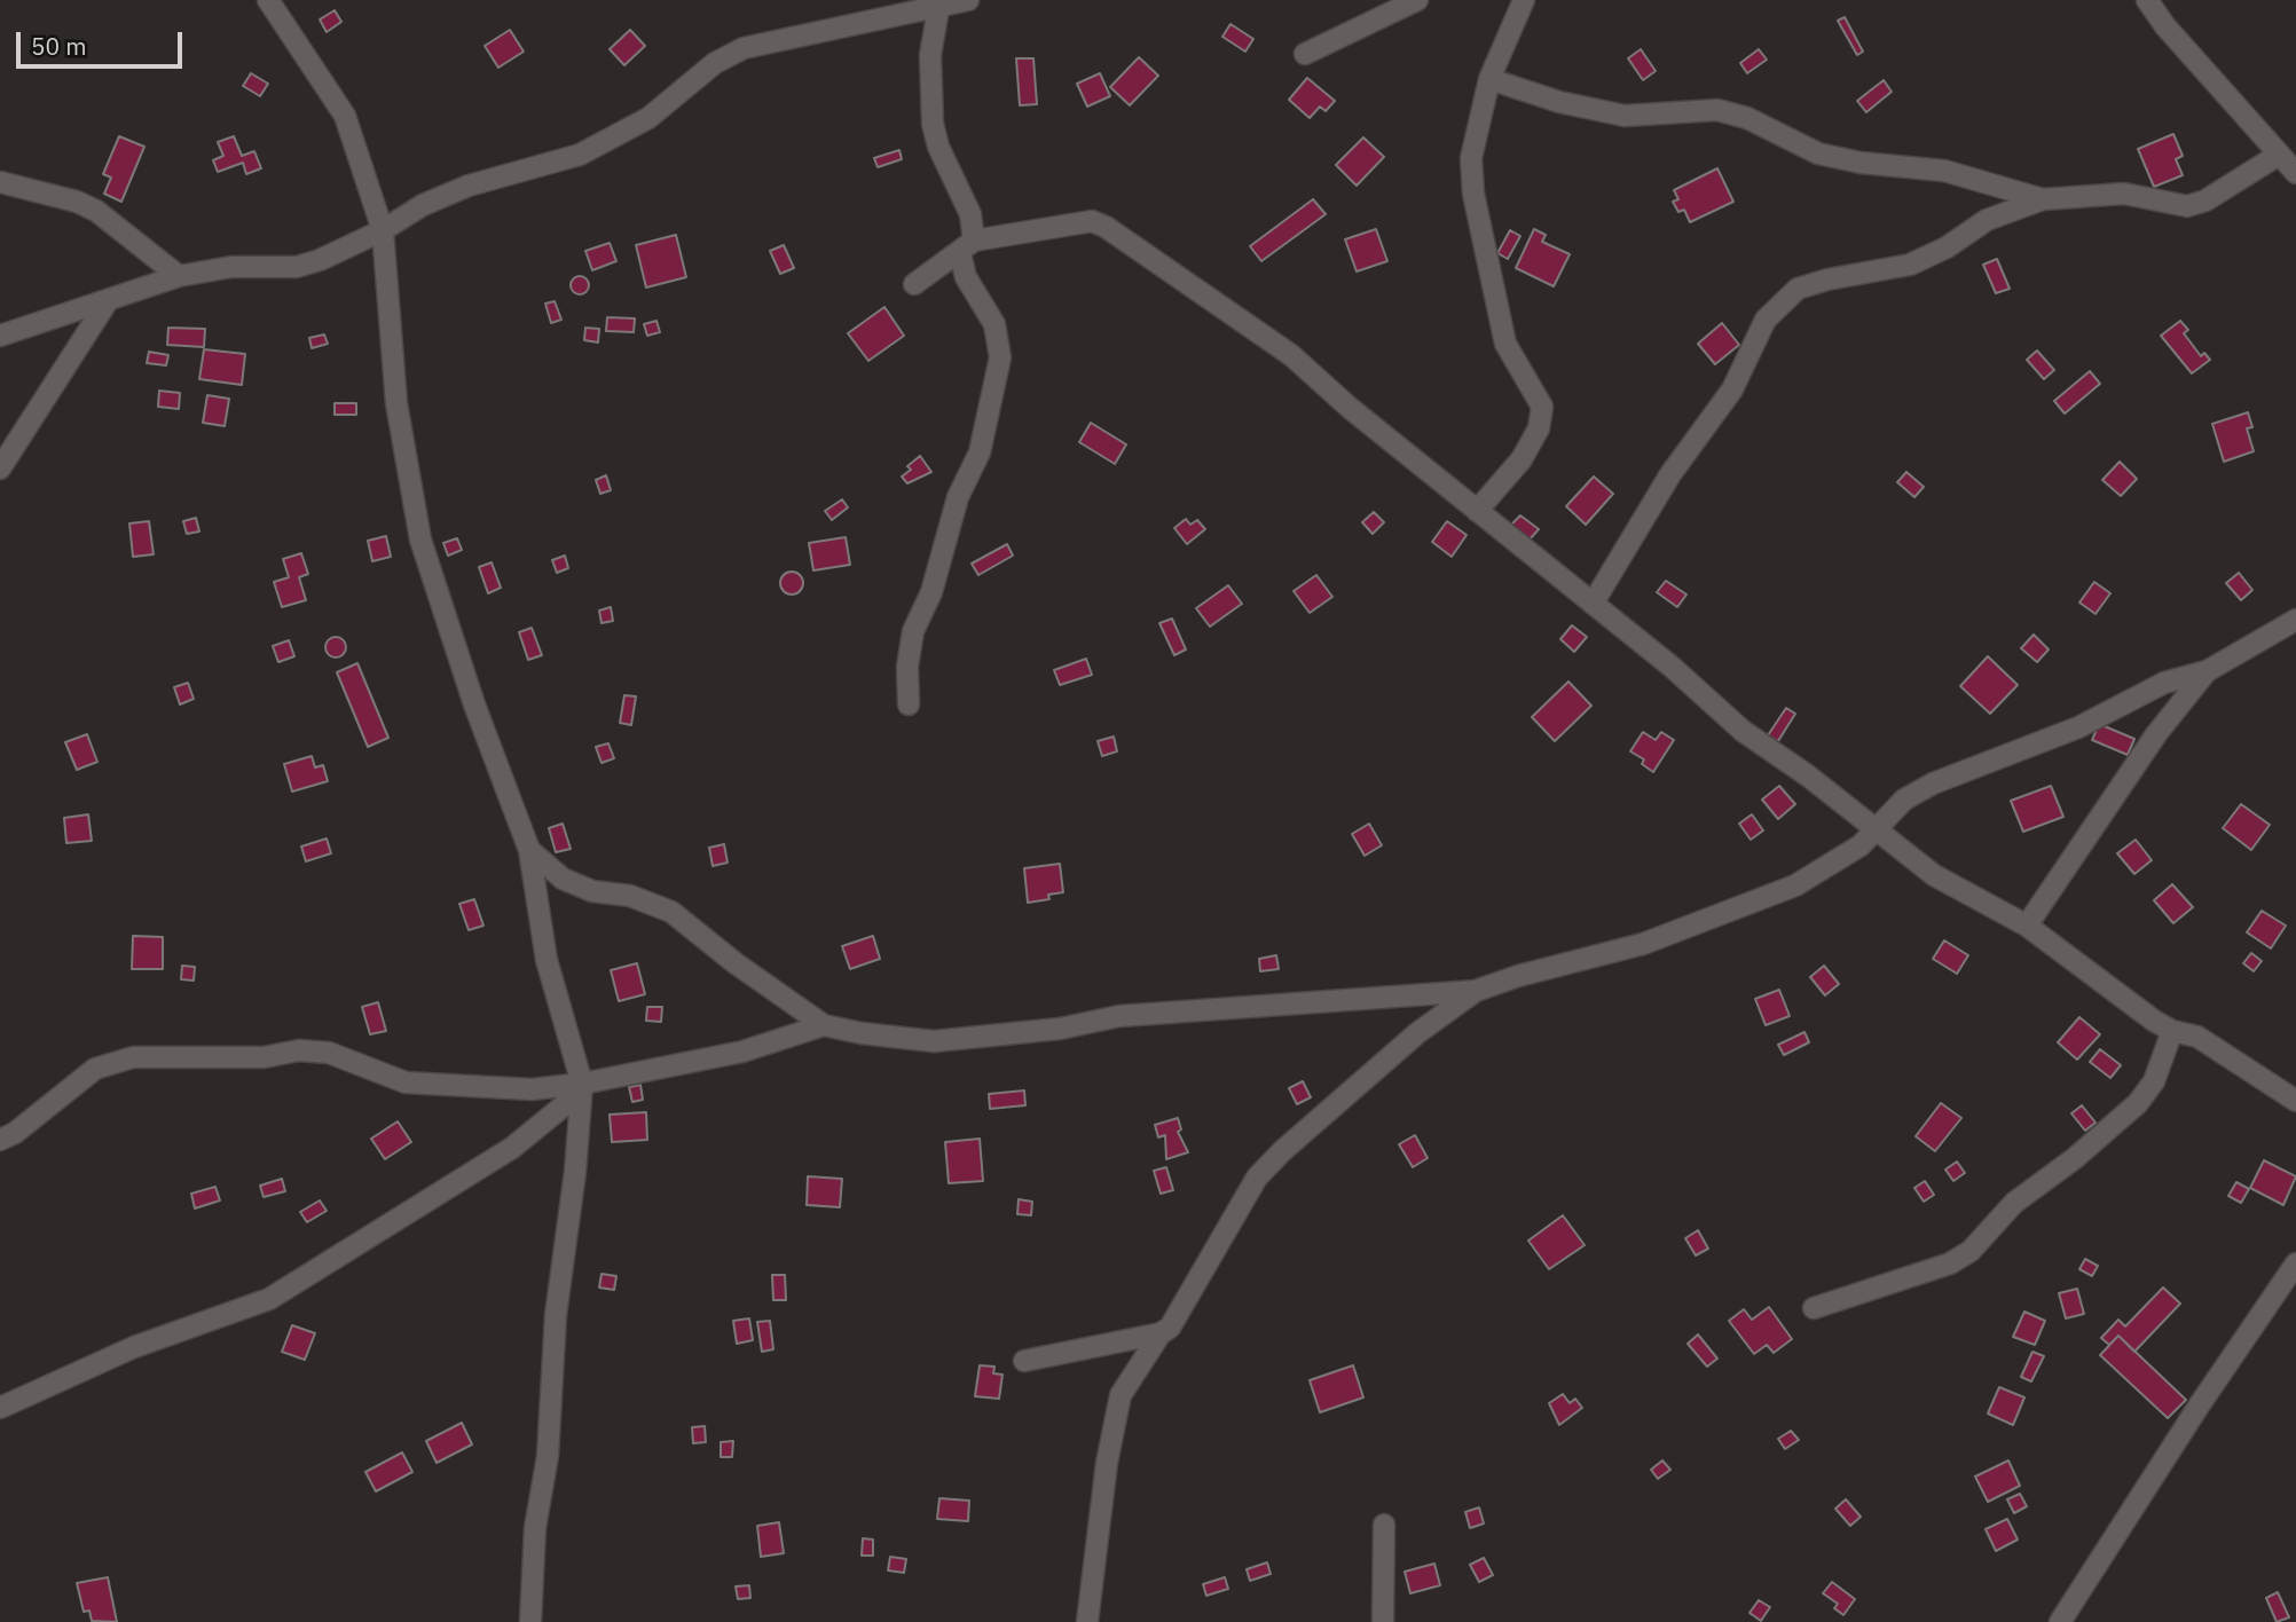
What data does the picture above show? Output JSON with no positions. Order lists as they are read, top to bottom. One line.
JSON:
{"scale_bar":"50 m"}
